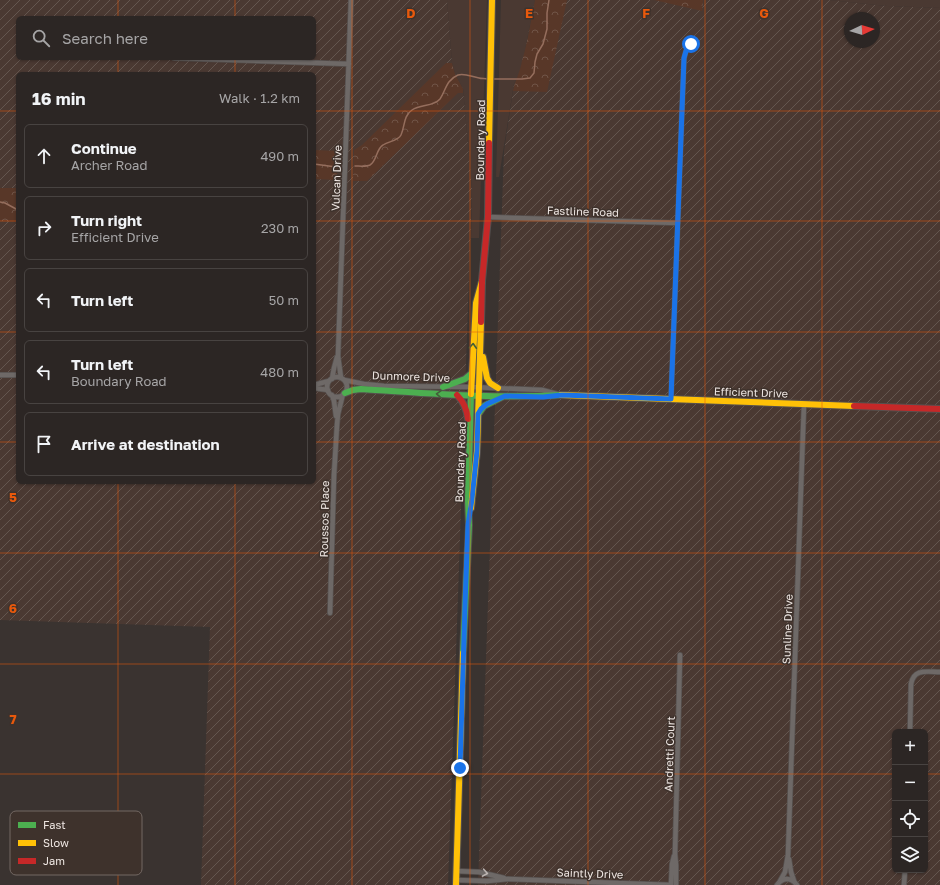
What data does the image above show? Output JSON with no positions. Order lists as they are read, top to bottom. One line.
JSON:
{"streets":{"main road":["Boundary Road","Dunmore Drive","Efficient Drive"],"street":["Vulcan Drive","Fastline Road","Roussos Place","Sunline Drive","Andretti Court","Saintly Drive"]},"crossings":[["Boundary Road","Fastline Road"],["Boundary Road","Dunmore Drive"],["Boundary Road","Efficient Drive"],["Boundary Road","Saintly Drive"],["Vulcan Drive","Dunmore Drive"],["Vulcan Drive","Roussos Place"],["Dunmore Drive","Efficient Drive"],["Dunmore Drive","Roussos Place"],["Efficient Drive","Sunline Drive"],["Andretti Court","Saintly Drive"]],"legend":["Fast","Slow","Jam"],"north":"right","page":{"search":"Search here","heading":["16 min","Walk · 1.2 km"],"list":[["Continue","Archer Road","490 m"],["Turn right","Efficient Drive","230 m"],["Turn left","50 m"],["Turn left","Boundary Road","480 m"],"Arrive at destination"],"map_buttons":["+","−"]},"grid":{"columns":["D","E","F","G"],"rows":["5","6","7"]}}
